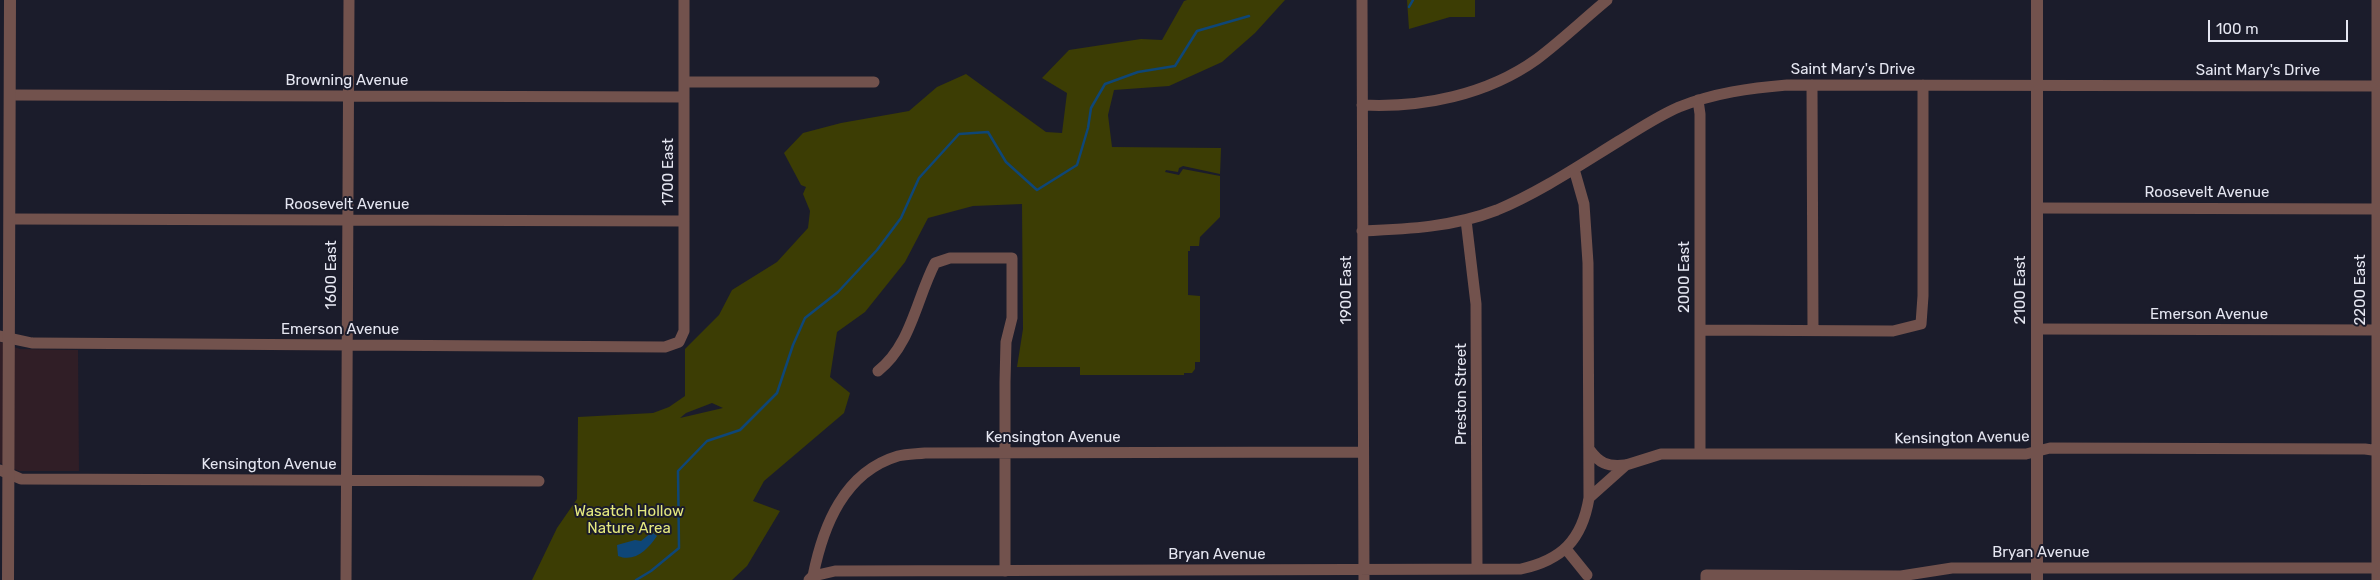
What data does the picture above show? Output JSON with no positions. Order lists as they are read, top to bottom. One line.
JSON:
{"streets":{"street":["Saint Mary's Drive","Browning Avenue","1700 East","Roosevelt Avenue","1600 East","2000 East","1900 East","2100 East","2200 East","Emerson Avenue","Preston Street","Kensington Avenue","Bryan Avenue"]},"crossings":[["Saint Mary's Drive","2000 East"],["Saint Mary's Drive","1900 East"],["Saint Mary's Drive","2100 East"],["Saint Mary's Drive","2200 East"],["Saint Mary's Drive","Preston Street"],["Saint Mary's Drive","Bryan Avenue"],["Browning Avenue","1700 East"],["Browning Avenue","1600 East"],["1700 East","Roosevelt Avenue"],["1700 East","Emerson Avenue"],["Roosevelt Avenue","1600 East"],["Roosevelt Avenue","2100 East"],["Roosevelt Avenue","2200 East"],["1600 East","Emerson Avenue"],["1600 East","Kensington Avenue"],["2000 East","Kensington Avenue"],["1900 East","Kensington Avenue"],["1900 East","Bryan Avenue"],["2100 East","Emerson Avenue"],["2100 East","Kensington Avenue"],["2100 East","Bryan Avenue"],["2200 East","Emerson Avenue"],["2200 East","Kensington Avenue"],["2200 East","Bryan Avenue"],["Preston Street","Bryan Avenue"],["Kensington Avenue","Bryan Avenue"]],"parks":["Wasatch Hollow Nature Area"],"scale_bar":"100 m"}
